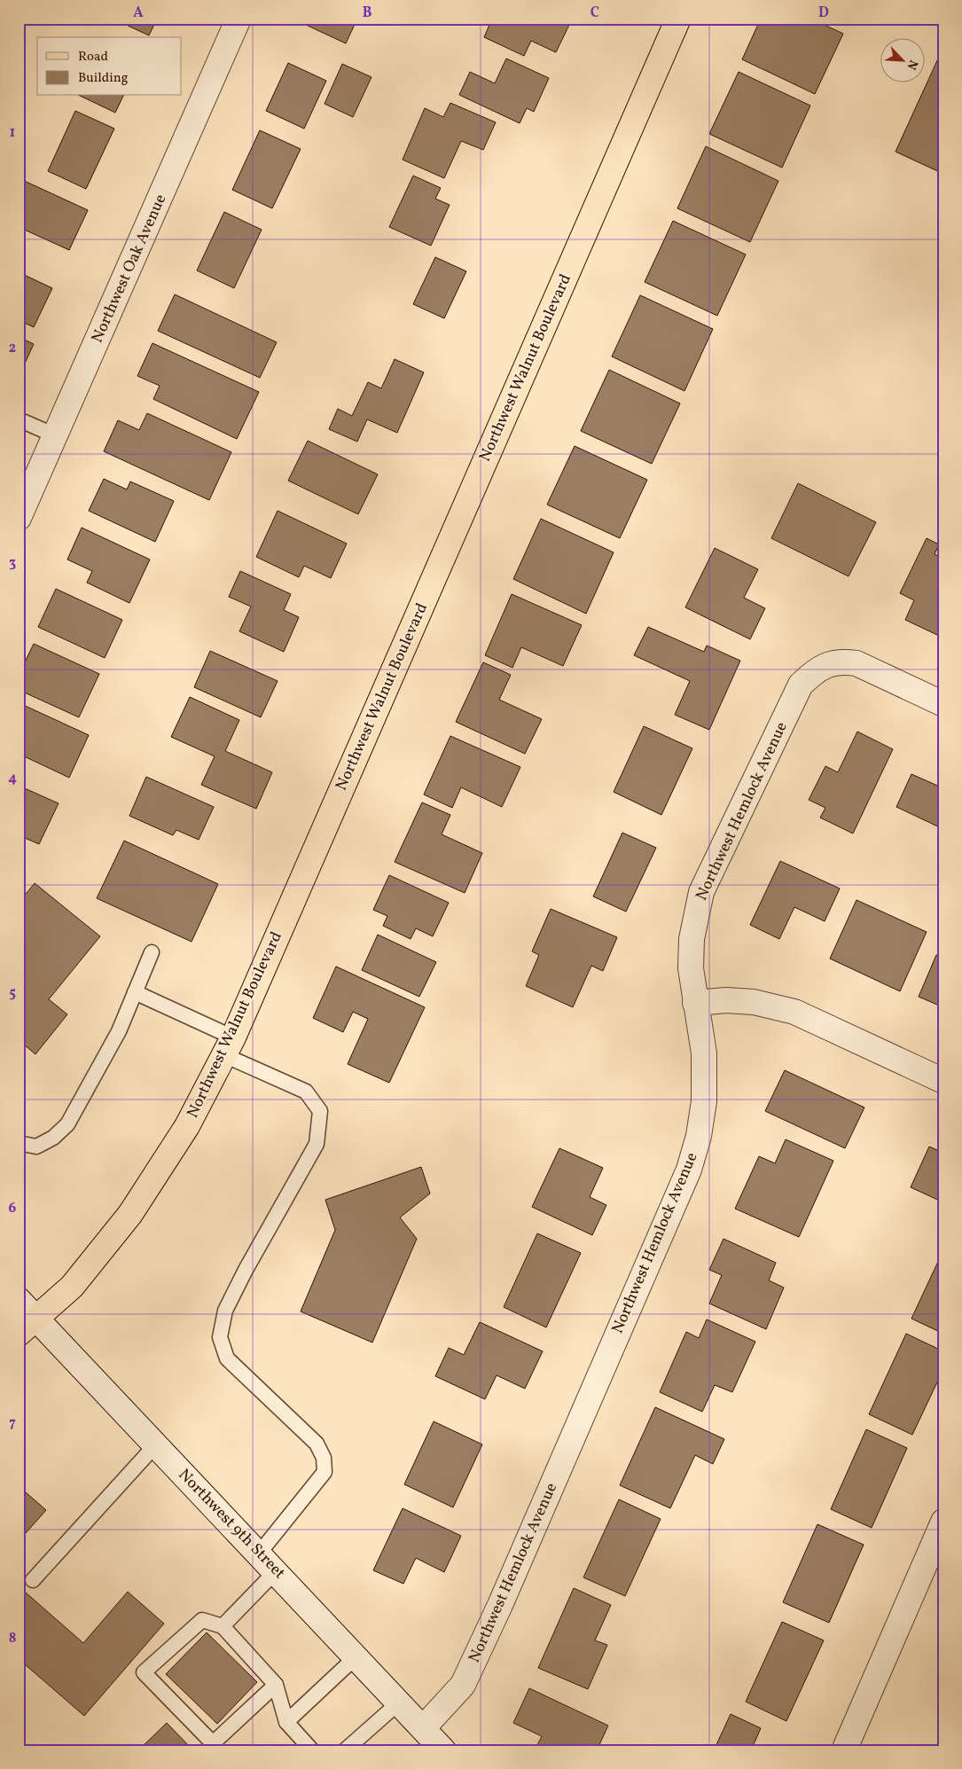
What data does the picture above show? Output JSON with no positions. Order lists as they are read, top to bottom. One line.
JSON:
{"streets":{"main road":["Northwest Walnut Boulevard"],"street":["Northwest Oak Avenue","Northwest Hemlock Avenue","Northwest 9th Street"]},"crossings":[["Northwest Walnut Boulevard","Northwest 9th Street"],["Northwest Hemlock Avenue","Northwest 9th Street"]],"legend":["Road","Building"],"north":"bottom right","grid":{"columns":["A","B","C","D"],"rows":["1","2","3","4","5","6","7","8"]}}
